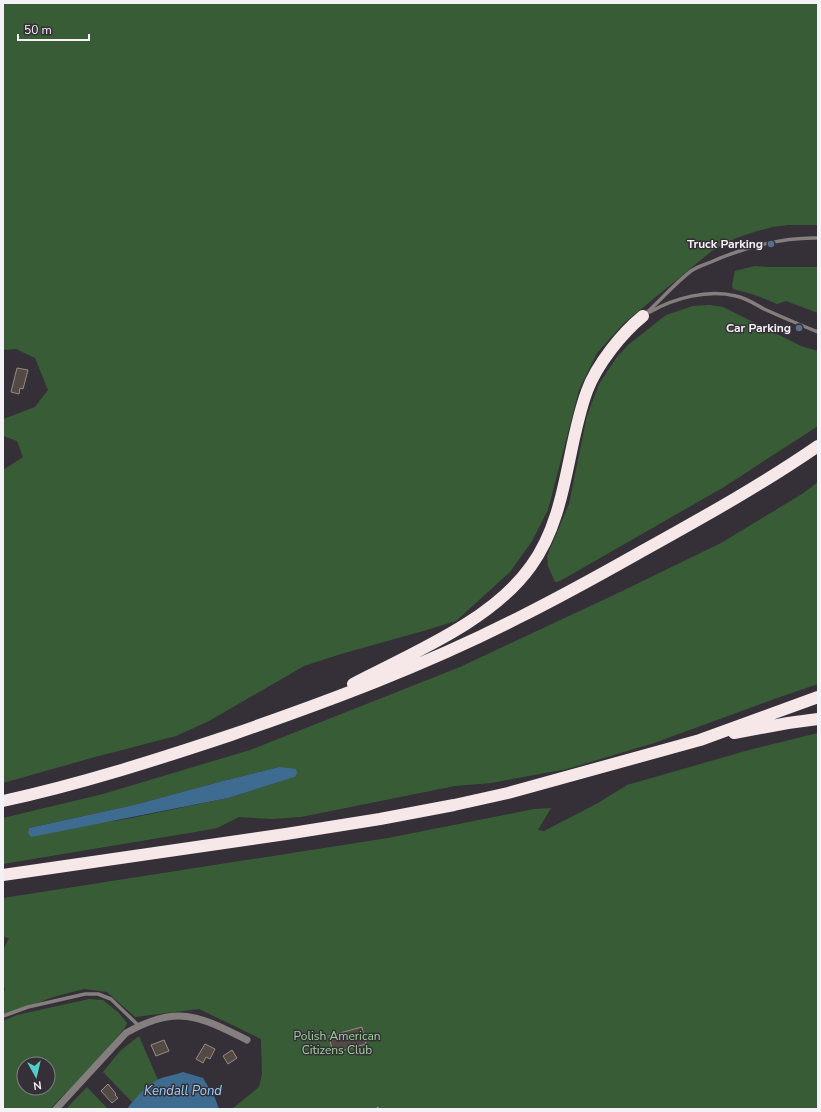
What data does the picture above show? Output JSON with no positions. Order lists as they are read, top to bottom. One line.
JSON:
{"water":["Kendall Pond"],"parks":["Polish American Citizens Club"],"places":["Truck Parking","Car Parking"],"scale_bar":"50 m","north":"bottom"}
